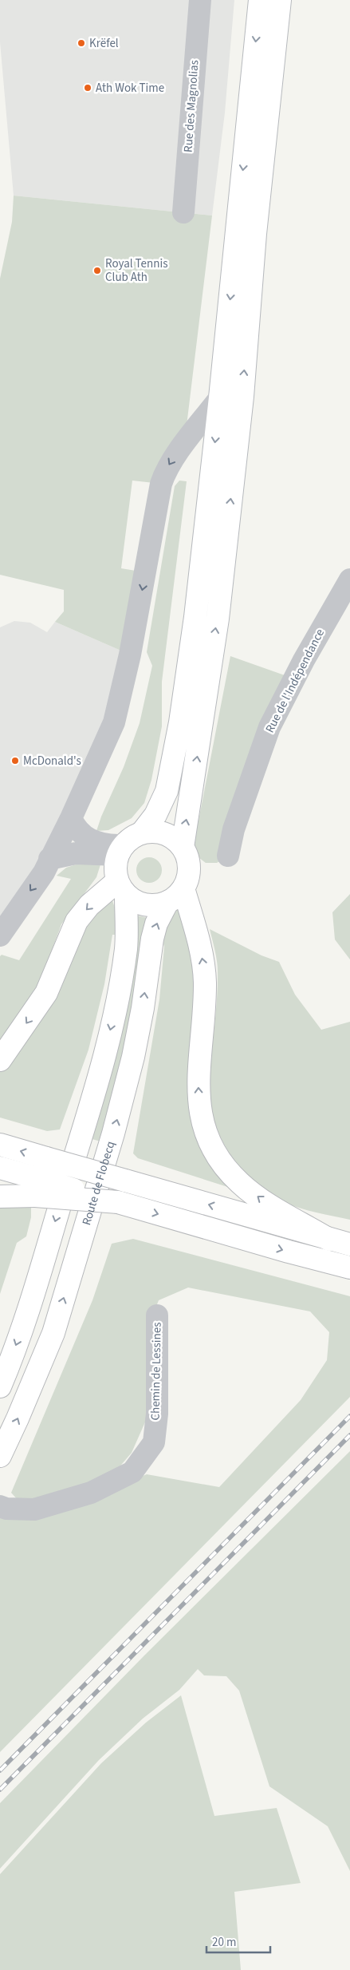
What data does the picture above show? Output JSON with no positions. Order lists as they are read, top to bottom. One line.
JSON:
{"streets":{"main road":["Route de Flobecq"],"street":["Rue des Magnolias","Rue de l'Indépendance","Chemin de Lessines"]},"places":["Krëfel","Ath Wok Time","Royal Tennis Club Ath","McDonald's"],"scale_bar":"20 m"}
